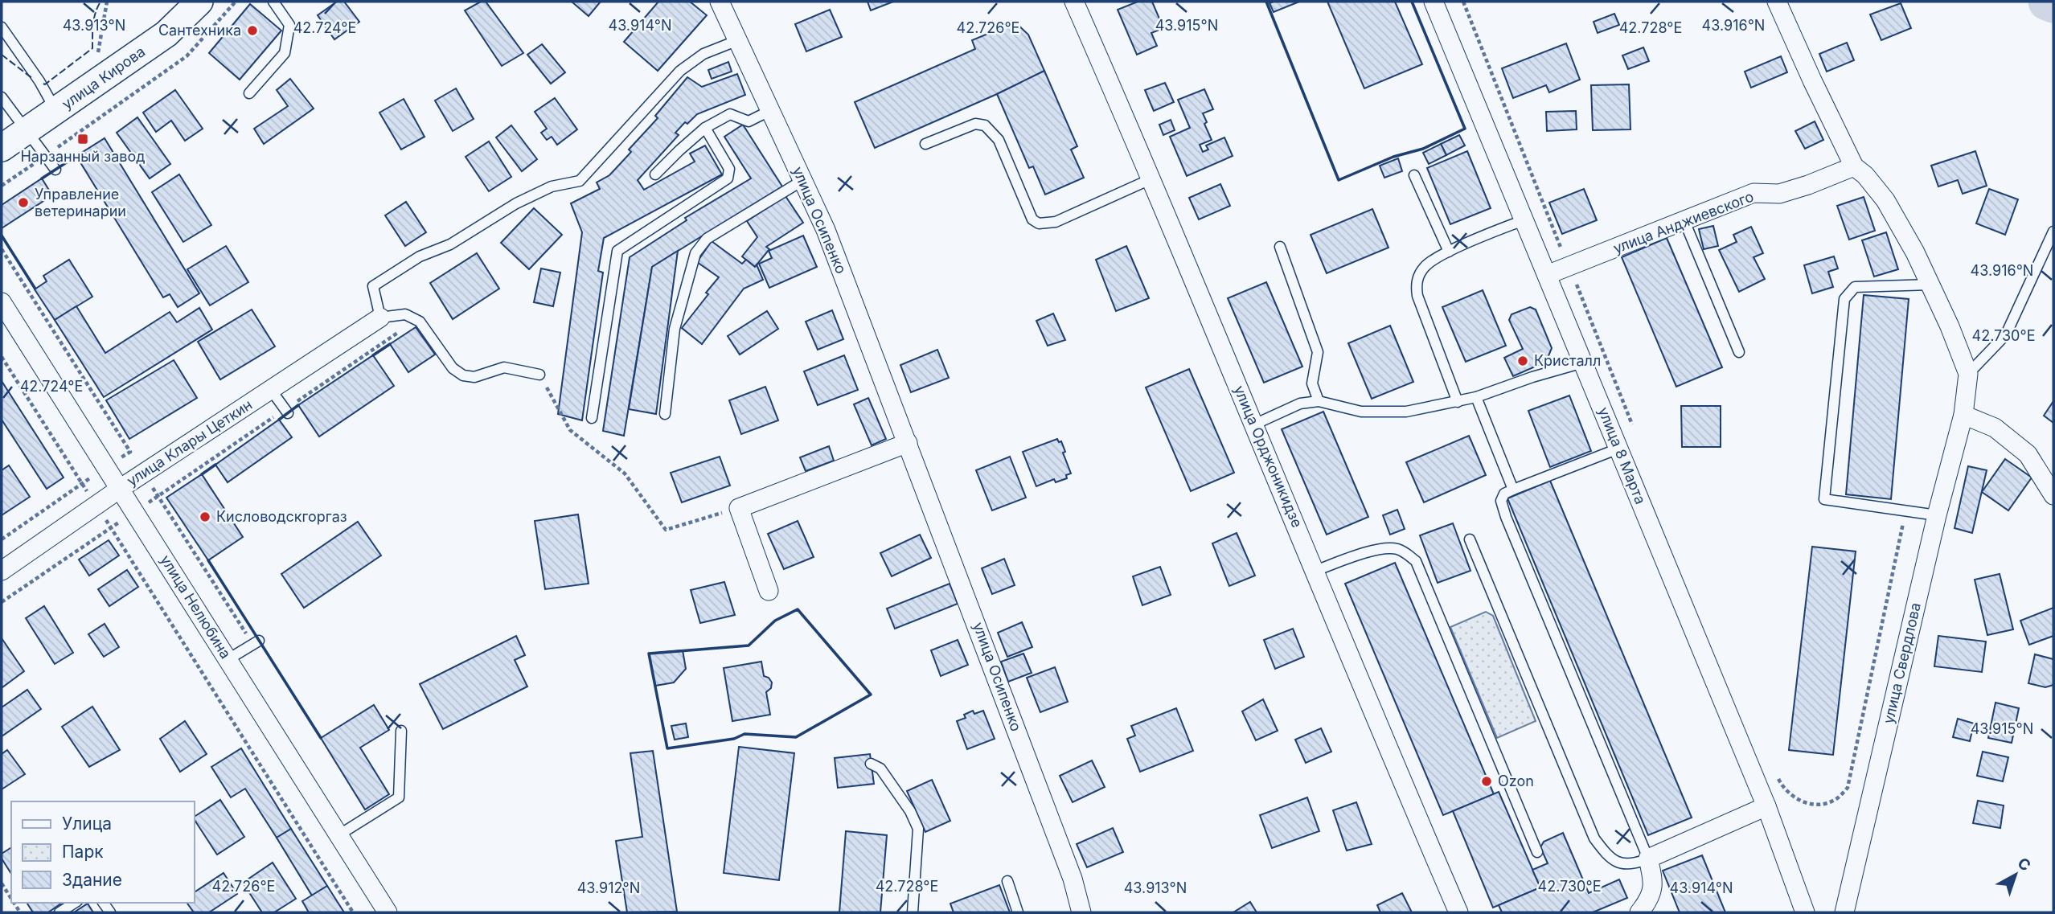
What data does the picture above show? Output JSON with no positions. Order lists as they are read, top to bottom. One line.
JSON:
{"streets":{"street":["улица Кирова","улица Осипенко","улица Анджиевского","улица Клары Цеткин","улица 8 Марта","улица Орджоникидзе","улица Нелюбина","улица Свердлова"]},"crossings":[["улица Анджиевского","улица 8 Марта"],["улица Клары Цеткин","улица Нелюбина"]],"places":{"other":["Сантехника","Управление ветеринарии","Кристалл","Кисловодскгоргаз","Ozon"],"transit":["Нарзанный завод"]},"legend":["Улица","Парк","Здание"],"north":"top right","coordinates":["43.913°N","43.914°N","43.915°N","43.916°N","42.724°E","42.726°E","42.728°E","42.730°E","43.912°N"]}
